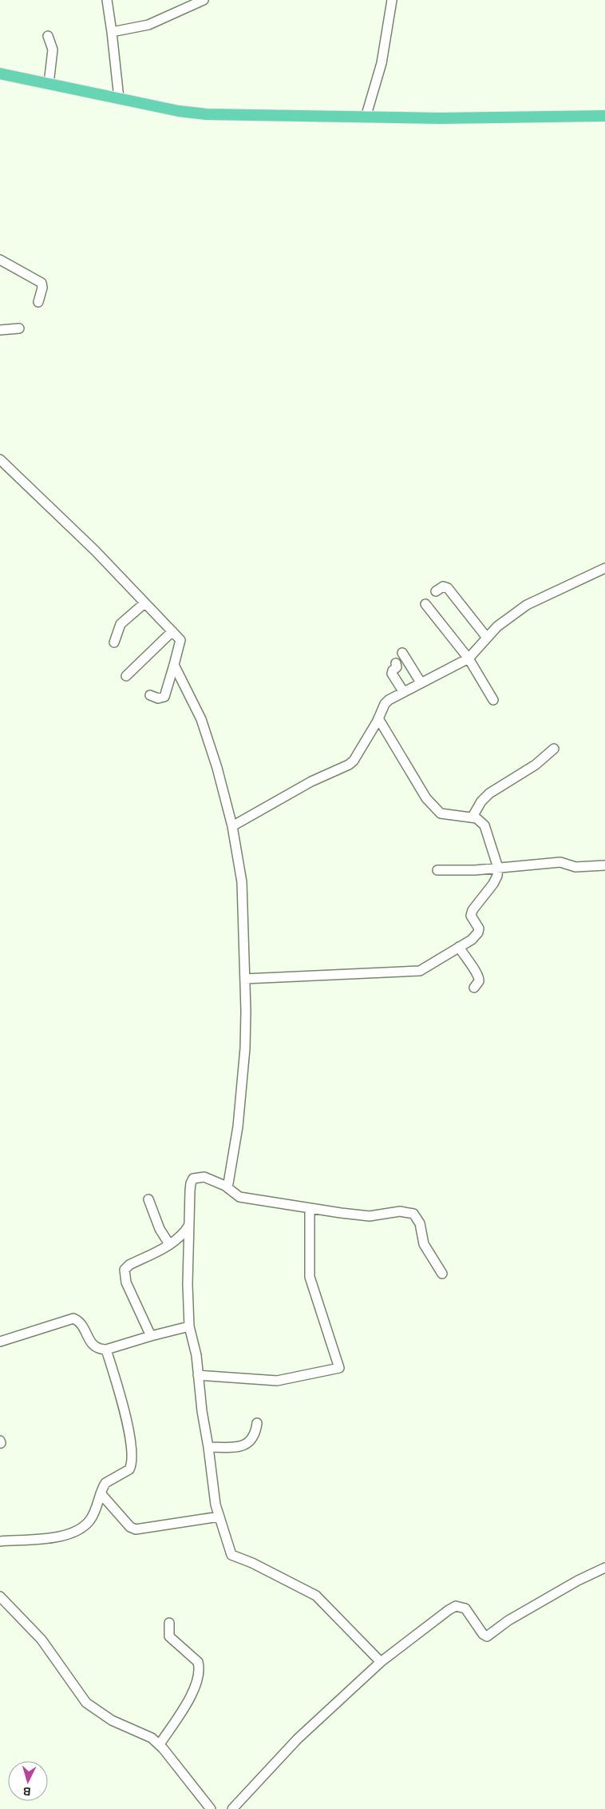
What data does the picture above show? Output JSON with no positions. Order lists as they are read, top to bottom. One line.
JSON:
{"north":"bottom"}
